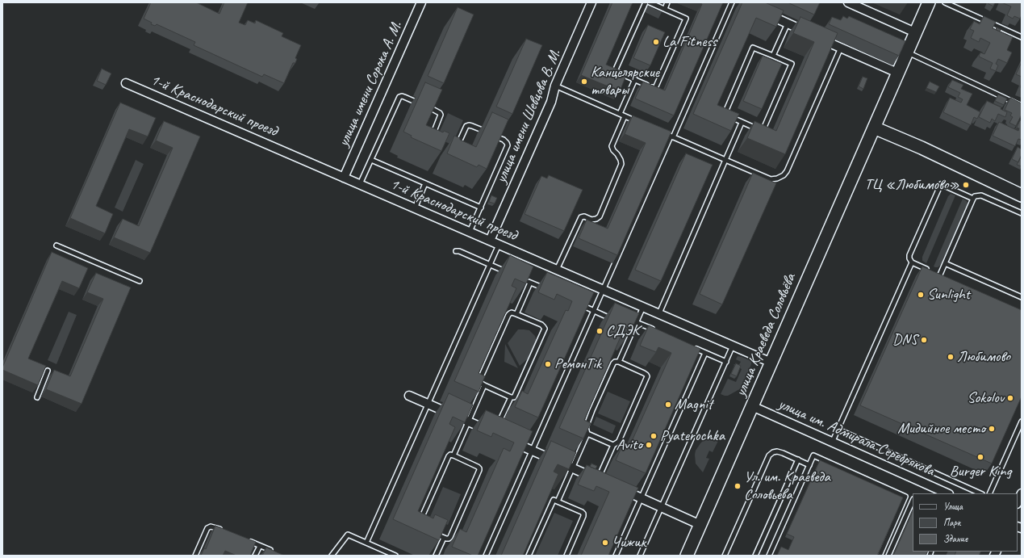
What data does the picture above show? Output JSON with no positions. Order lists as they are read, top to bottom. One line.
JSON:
{"streets":{"main road":["улица Краеведа Соловьёва"],"street":["улица имени Сорока А. М.","1-й Краснодарский проезд","улица имени Шевцова В. М.","улица им. Адмирала Серебрякова"]},"crossings":[["улица имени Сорока А. М.","1-й Краснодарский проезд"],["1-й Краснодарский проезд","улица имени Шевцова В. М."],["1-й Краснодарский проезд","улица Краеведа Соловьёва"],["улица Краеведа Соловьёва","улица им. Адмирала Серебрякова"]],"places":["La Fitness","Канцелярские товары","ТЦ «Любимово»","Sunlight","СДЭК","DNS","Любимово","РемонTik","Sokolov","Magnit","Мидийное место","Pyaterochka","Avito","Burger King","Ул. им. Краеведа Соловьева","Чижик"],"legend":["Улица","Парк","Здание"]}
